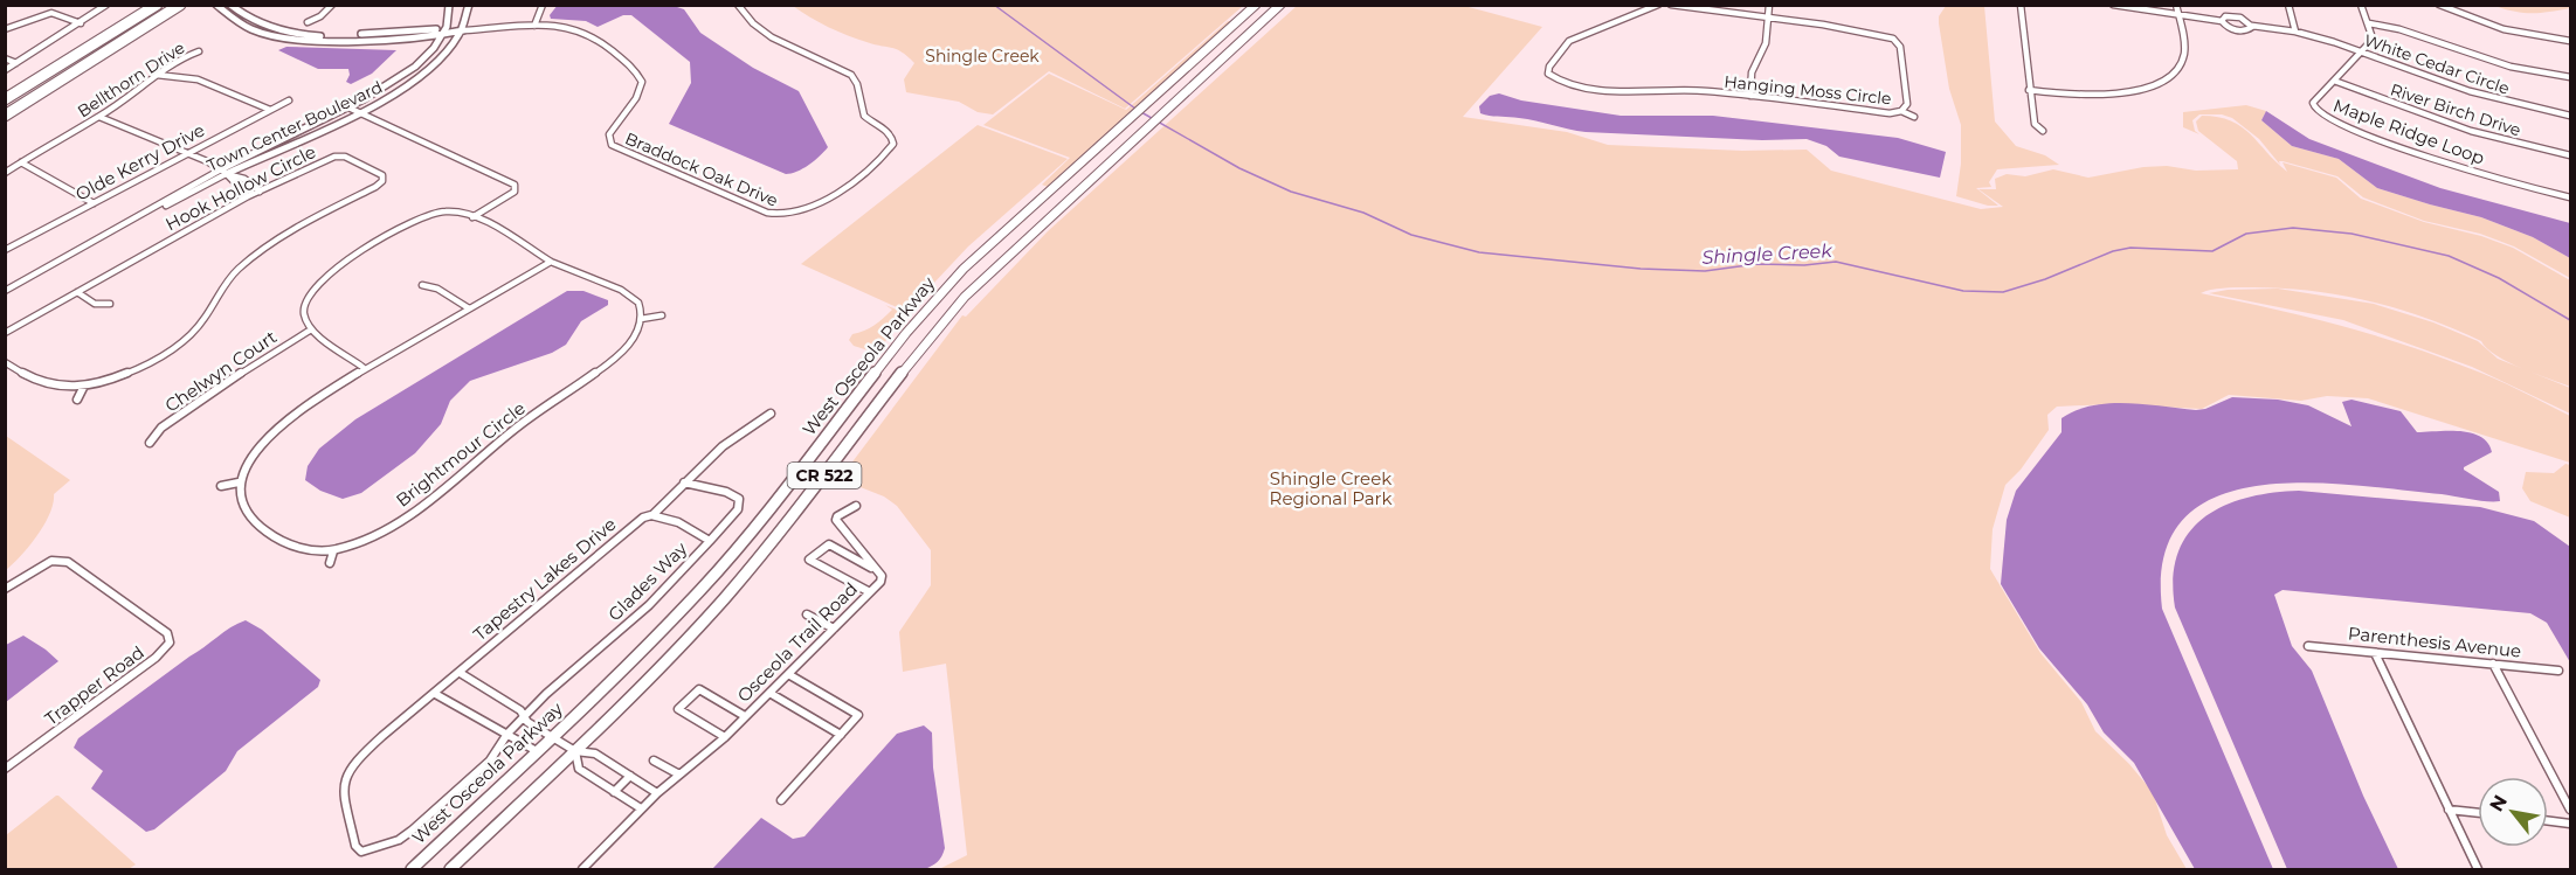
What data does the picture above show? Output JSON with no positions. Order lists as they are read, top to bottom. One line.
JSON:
{"streets":{"main road":["West Osceola Parkway","CR 522"],"street":["White Cedar Circle","Bellthorn Drive","Hanging Moss Circle","River Birch Drive","Town Center Boulevard","Maple Ridge Loop","Olde Kerry Drive","Braddock Oak Drive","Hook Hollow Circle","Chelwyn Court","Brightmour Circle","Tapestry Lakes Drive","Glades Way","Osceola Trail Road","Parenthesis Avenue","Trapper Road"]},"crossings":[["White Cedar Circle","Maple Ridge Loop"],["River Birch Drive","Maple Ridge Loop"],["Town Center Boulevard","Braddock Oak Drive"],["Tapestry Lakes Drive","Glades Way"]],"water":["Shingle Creek"],"parks":["Shingle Creek","Shingle Creek Regional Park"],"north":"top left"}
